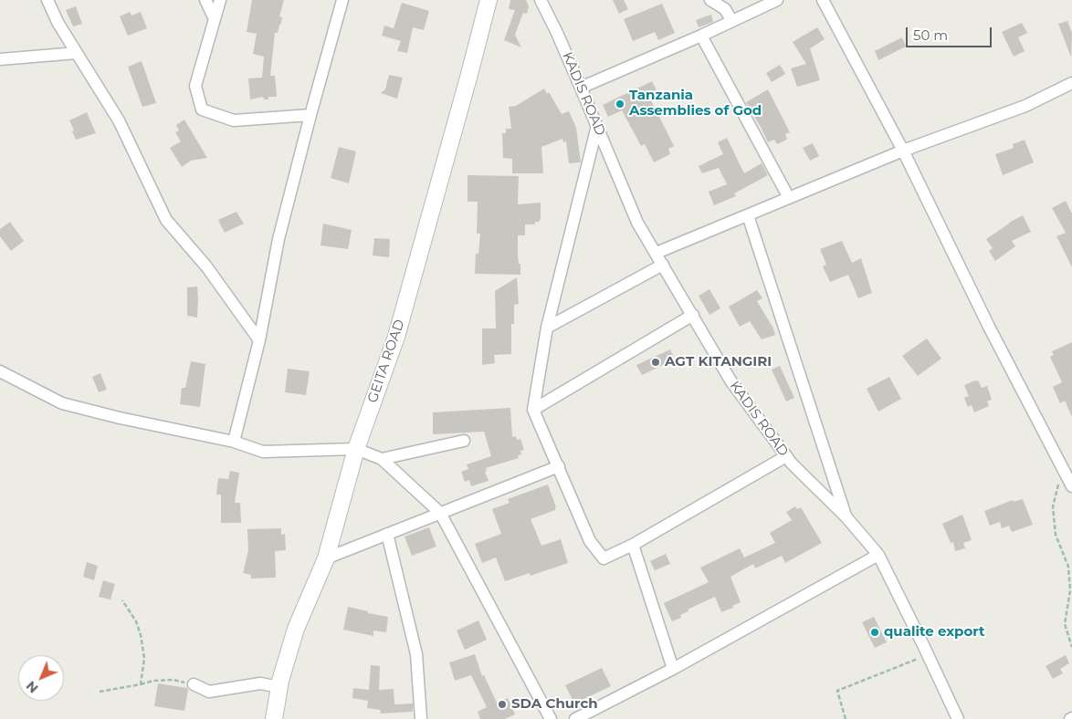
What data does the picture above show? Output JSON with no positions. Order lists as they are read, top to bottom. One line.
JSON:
{"streets":{"main road":["GEITA ROAD"],"street":["KADIS ROAD"]},"places":["Tanzania Assemblies of God","AGT KITANGIRI","qualite export","SDA Church"],"scale_bar":"50 m","north":"bottom left"}
